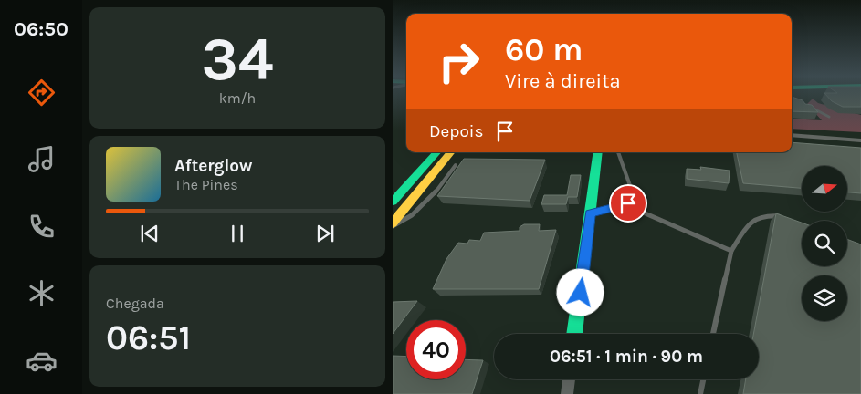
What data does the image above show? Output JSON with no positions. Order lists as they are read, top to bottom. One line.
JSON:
{"north":"right","page":{"tabs":"06:50","tile":[["34","km/h"],["Chegada","06:51"]],"turn":["60 m","Vire à direita"],"then":"Depois","song":["Afterglow","The Pines"],"limit":"40","trip":"06:51 · 1 min · 90 m"}}
